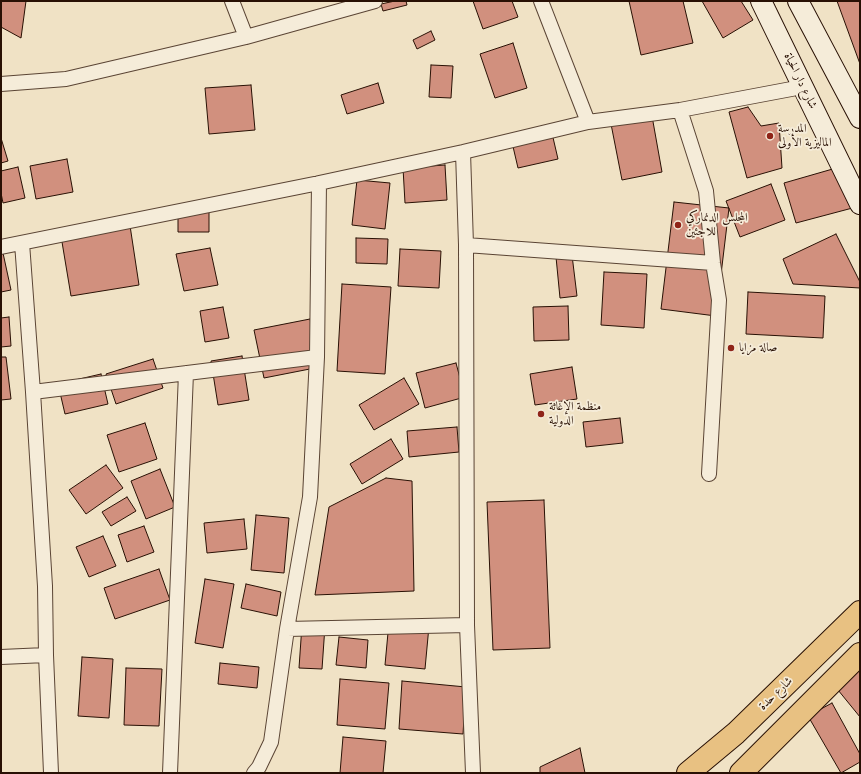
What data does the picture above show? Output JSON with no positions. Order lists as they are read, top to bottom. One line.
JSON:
{"streets":{"main road":["شارع دار الحياة","شارع حدة"]},"places":["المدرسة الماليزية الأولى","المجلس الدنماركي للاجئين","صالة مزايا","منظمة الإغاثة الدولية"]}
